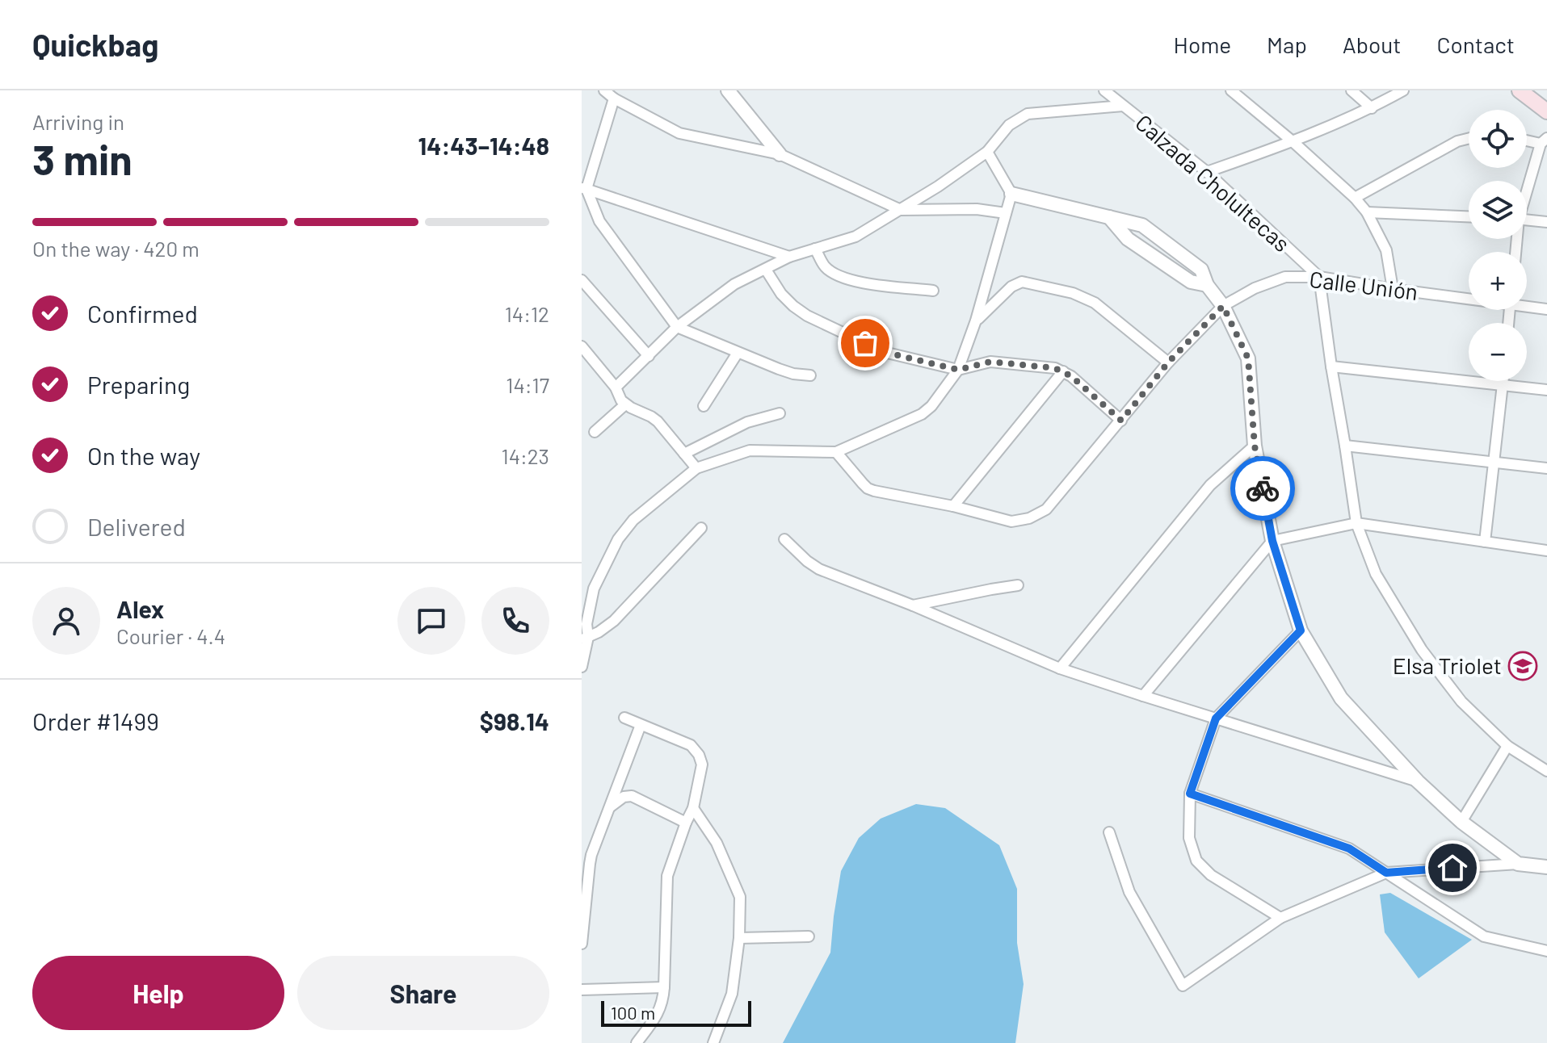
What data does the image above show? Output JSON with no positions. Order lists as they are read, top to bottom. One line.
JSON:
{"streets":{"street":["Calzada Cholultecas","Calle Unión"]},"crossings":[["Calzada Cholultecas","Calle Unión"]],"places":{"school or university":["Elsa Triolet"]},"scale_bar":"100 m","page":{"header":"Quickbag","nav":["Home","Map","About","Contact"],"heading":["3 min","Arriving in","14:43–14:48"],"panel":["Alex","Courier · 4.4","Order #1499","$98.14"],"map_buttons":["+","−"],"bar":"On the way · 420 m","list":[["Confirmed","14:12"],["Preparing","14:17"],["On the way","14:23"],"Delivered"],"buttons":["Help","Share"],"scale":"100 m"}}
